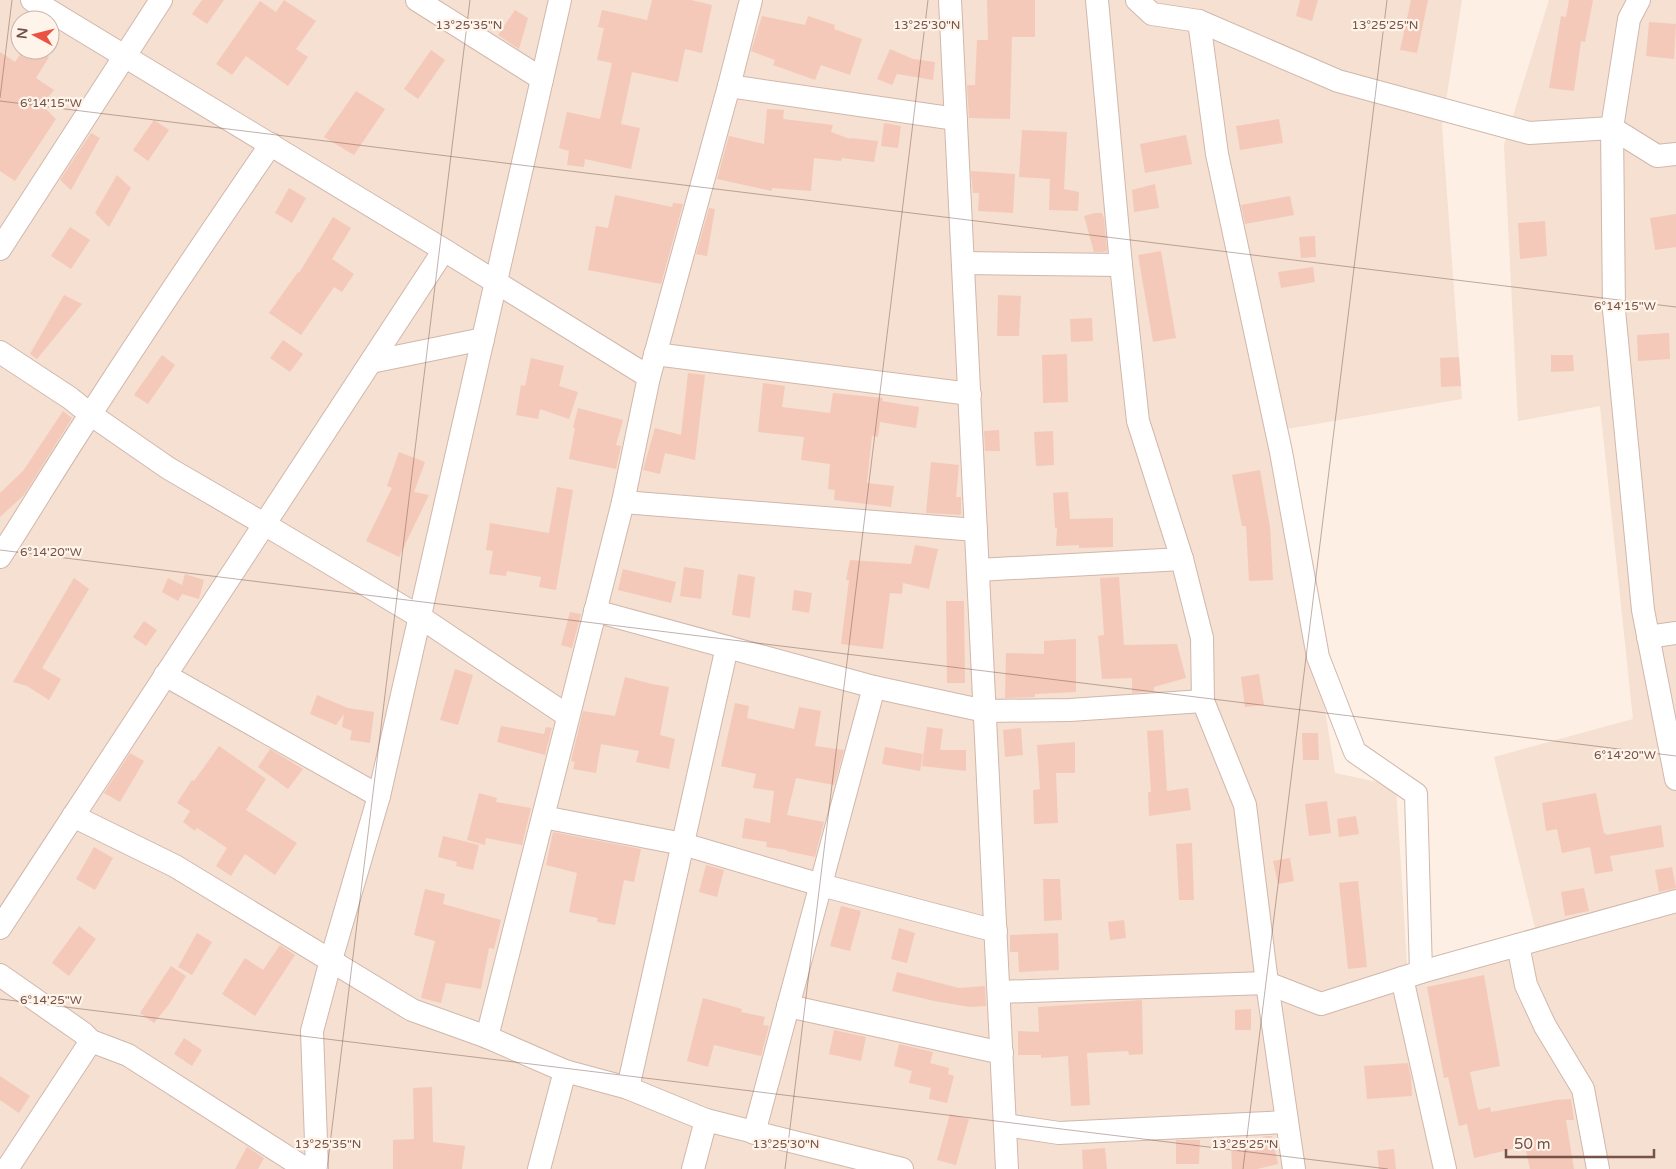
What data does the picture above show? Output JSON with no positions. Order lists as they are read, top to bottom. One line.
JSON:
{"scale_bar":"50 m","north":"left","coordinates":["13°25'35\"N","13°25'30\"N","13°25'25\"N","6°14'15\"W","6°14'20\"W","6°14'25\"W"]}
